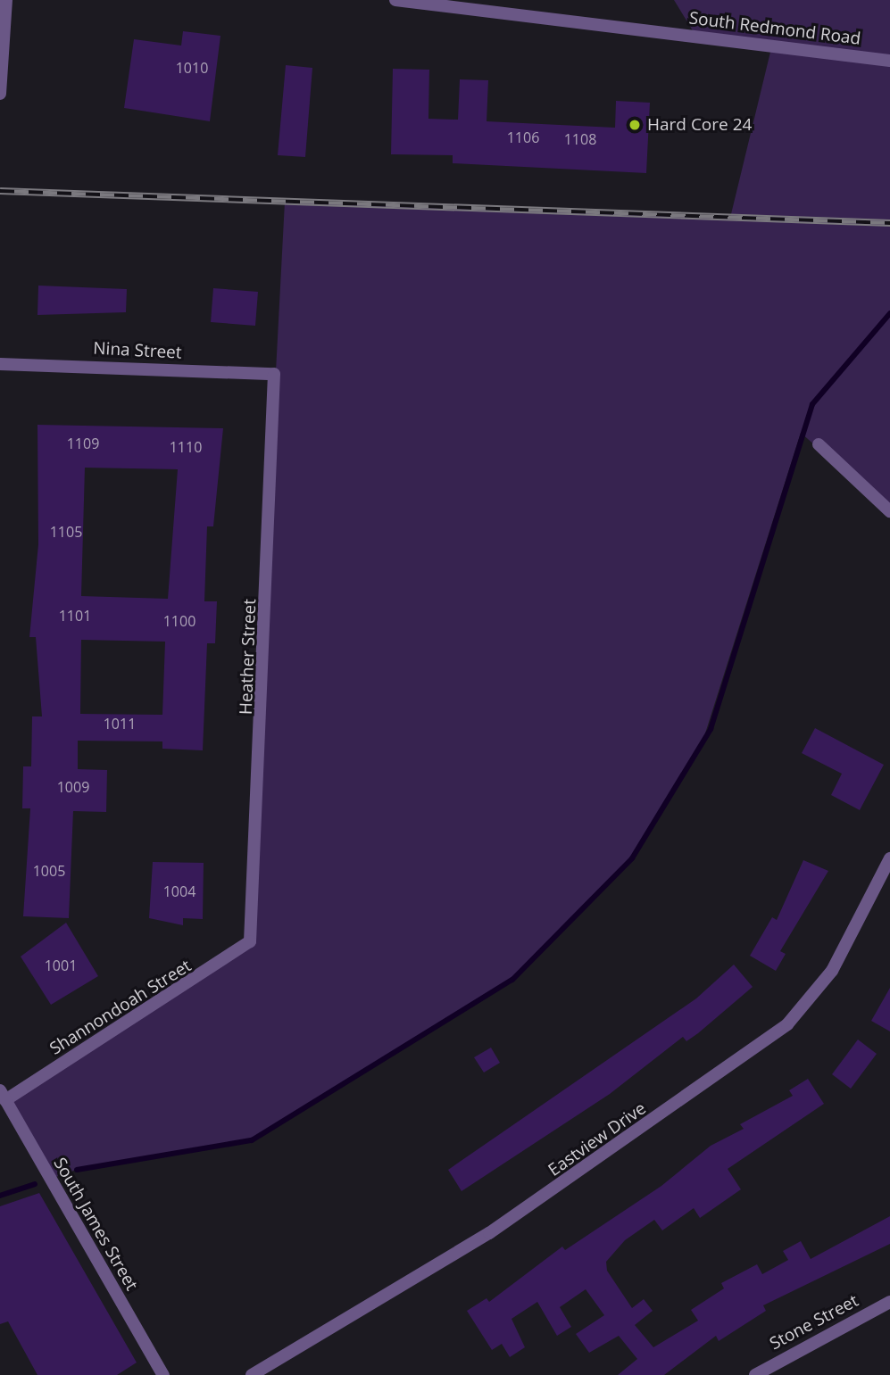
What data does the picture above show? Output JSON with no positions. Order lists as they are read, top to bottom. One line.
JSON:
{"streets":{"street":["South Redmond Road","Nina Street","Heather Street","Shannondoah Street","Eastview Drive","South James Street","Stone Street"]},"crossings":[["Nina Street","Heather Street"],["Heather Street","Shannondoah Street"],["Shannondoah Street","South James Street"]],"places":["Hard Core 24"],"house_numbers":["1010","1106","1108","1109","1110","1105","1101","1100","1011","1009","1005","1004","1001"]}
